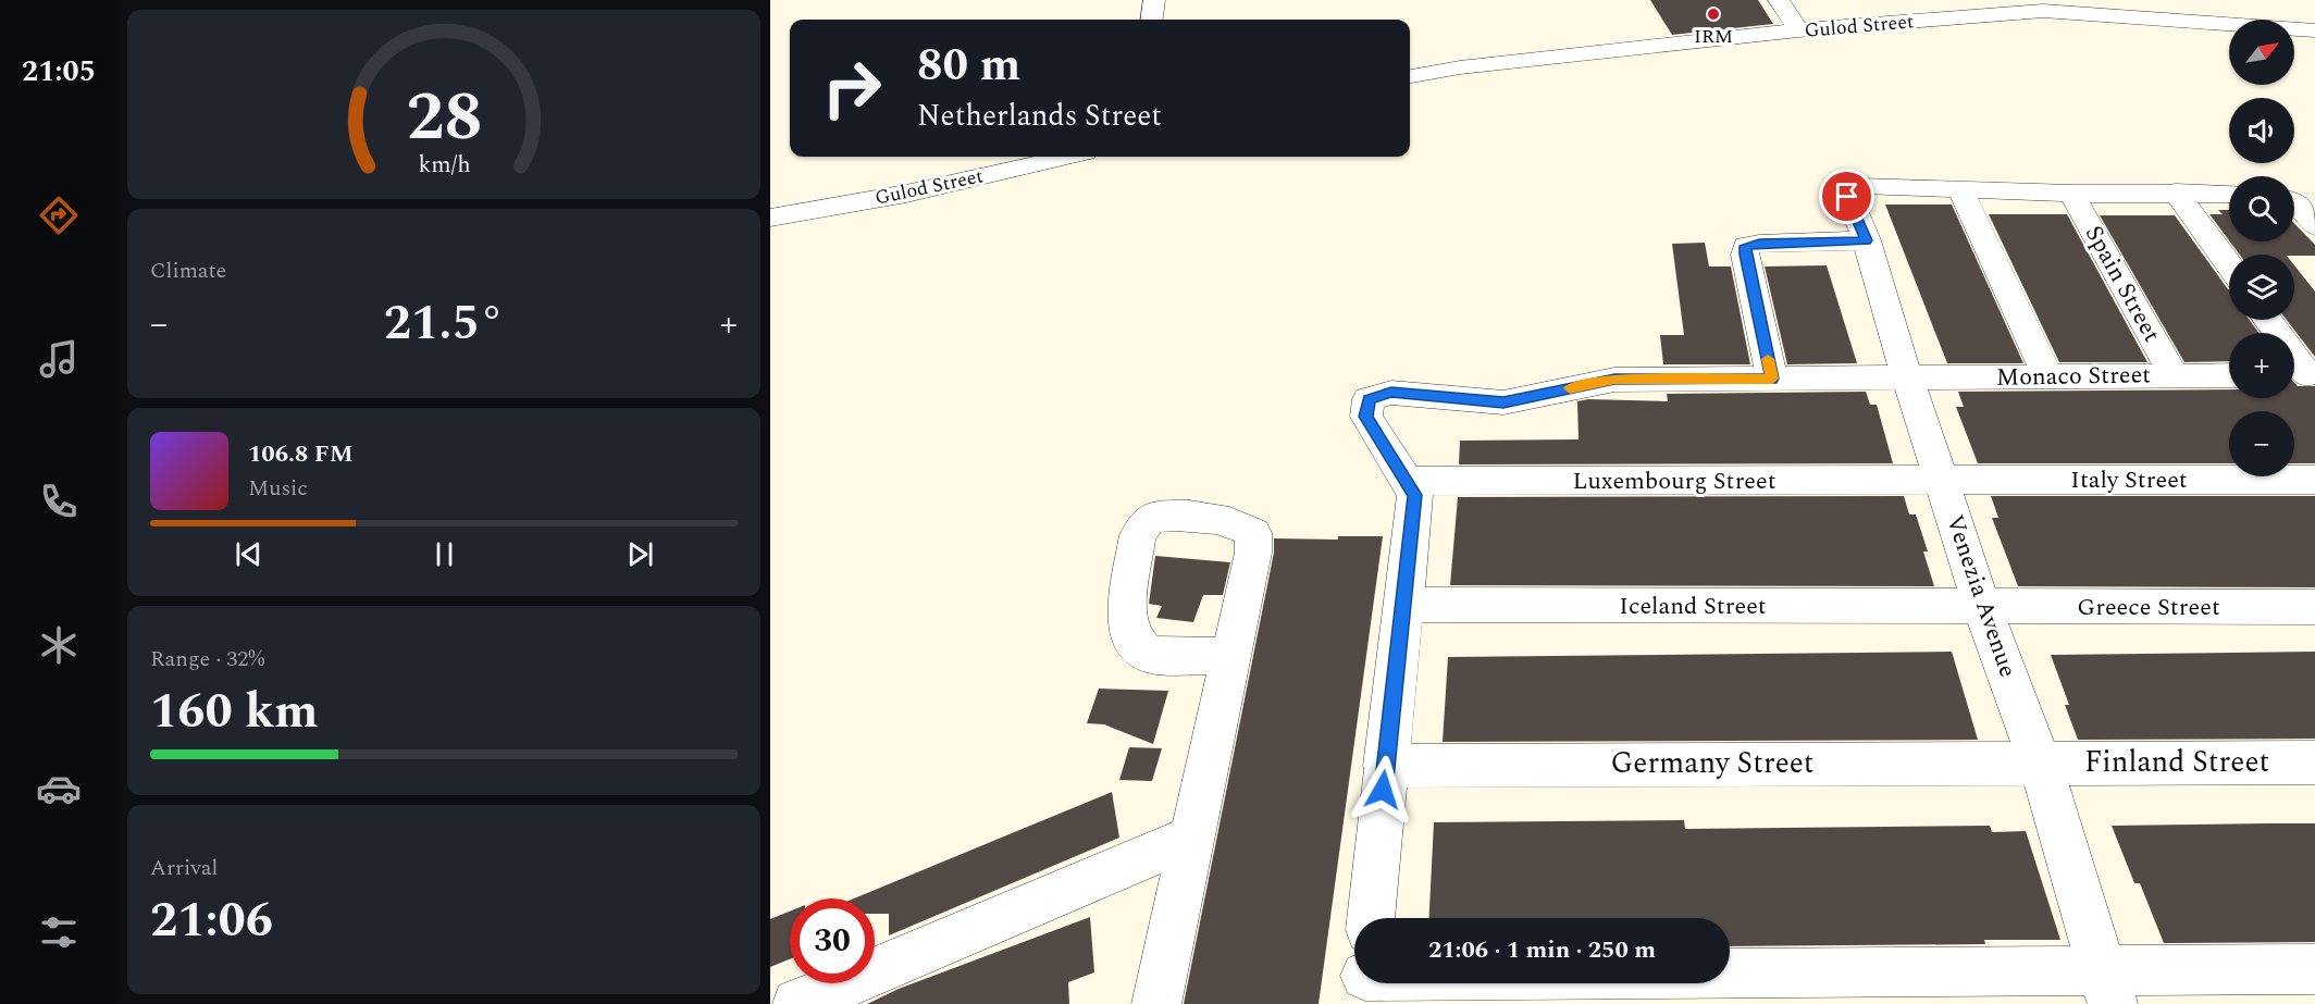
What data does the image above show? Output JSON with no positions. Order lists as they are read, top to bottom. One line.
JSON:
{"streets":{"street":["Gulod Street","Spain Street","Monaco Street","Italy Street","Luxembourg Street","Venezia Avenue","Iceland Street","Greece Street","Finland Street","Germany Street"]},"crossings":[["Spain Street","Monaco Street"],["Monaco Street","Luxembourg Street"],["Monaco Street","Venezia Avenue"],["Italy Street","Luxembourg Street"],["Italy Street","Venezia Avenue"],["Luxembourg Street","Venezia Avenue"],["Venezia Avenue","Iceland Street"],["Venezia Avenue","Greece Street"],["Venezia Avenue","Finland Street"],["Venezia Avenue","Germany Street"],["Iceland Street","Greece Street"],["Finland Street","Germany Street"]],"places":["IRM"],"north":"top right","page":{"tabs":"21:05","map_buttons":["+","−"],"turn":["80 m","Netherlands Street"],"tile":["Climate",["Range · 32%","160 km"],["Arrival","21:06"]],"heat":["−","21.5°","+"],"song":["106.8 FM","Music"],"limit":"30","trip":"21:06 · 1 min · 250 m","gauge":["28","km/h"]}}
